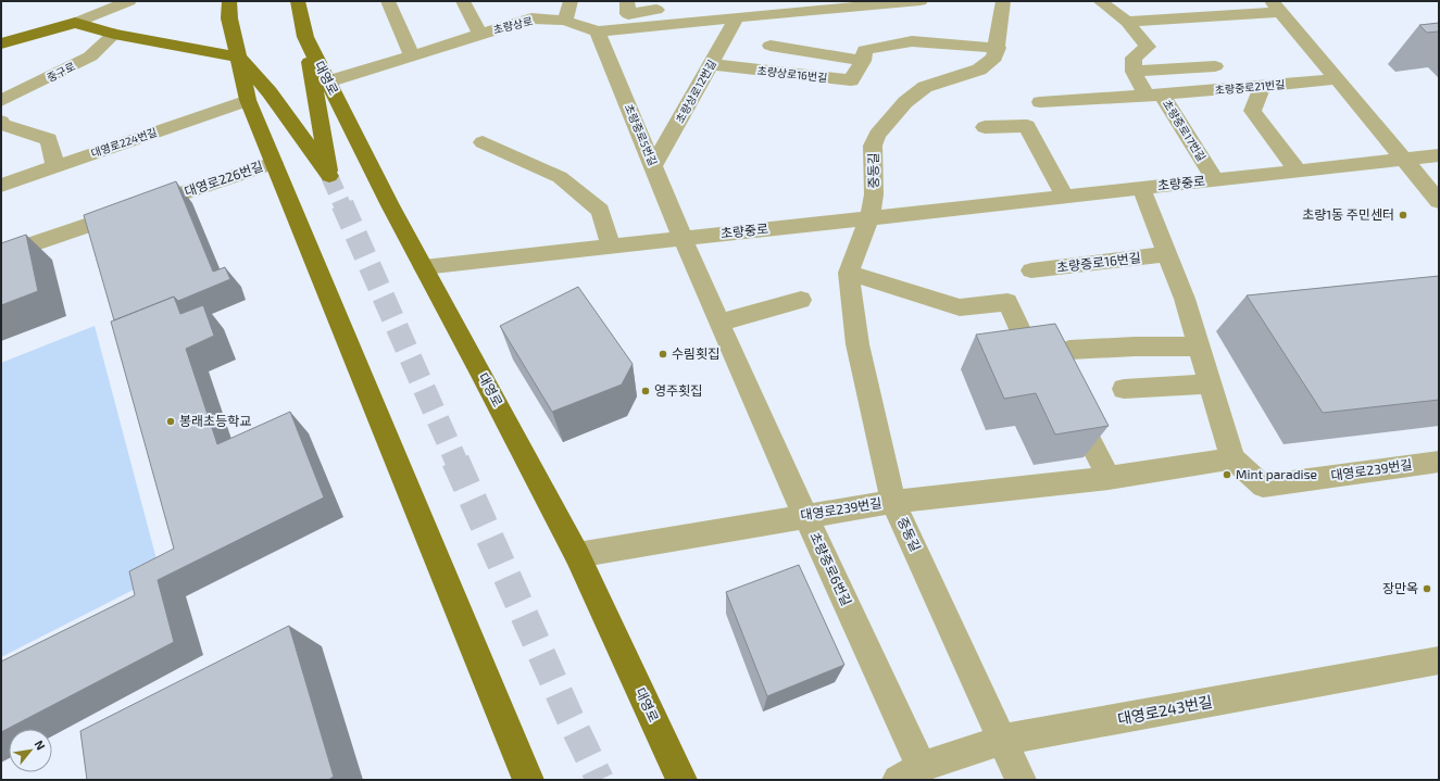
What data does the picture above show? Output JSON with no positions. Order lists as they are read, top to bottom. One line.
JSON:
{"streets":{"main road":["대영로"],"street":["초량상로","중구로","초량상로16번길","초량중로21번길","초량상로12번길","초량중로17번길","초량중로5번길","대영로224번길","중동길","대영로226번길","초량중로","초량중로16번길","대영로239번길","초량중로6번길","대영로243번길"]},"crossings":[["초량상로","대영로"],["초량상로","초량상로12번길"],["초량상로","초량중로5번길"],["초량상로16번길","초량상로12번길"],["대영로","초량중로"],["대영로","대영로239번길"],["초량중로21번길","초량중로17번길"],["초량상로12번길","초량중로5번길"],["초량중로17번길","초량중로"],["초량중로5번길","초량중로"],["초량중로5번길","초량중로6번길"],["중동길","초량중로"],["중동길","대영로239번길"],["중동길","대영로243번길"],["초량중로","초량중로6번길"],["대영로239번길","초량중로6번길"],["초량중로6번길","대영로243번길"]],"places":["초량1동 주민센터","수림횟집","영주횟집","봉래초등학교","Mint paradise","장만옥"],"north":"top right"}
